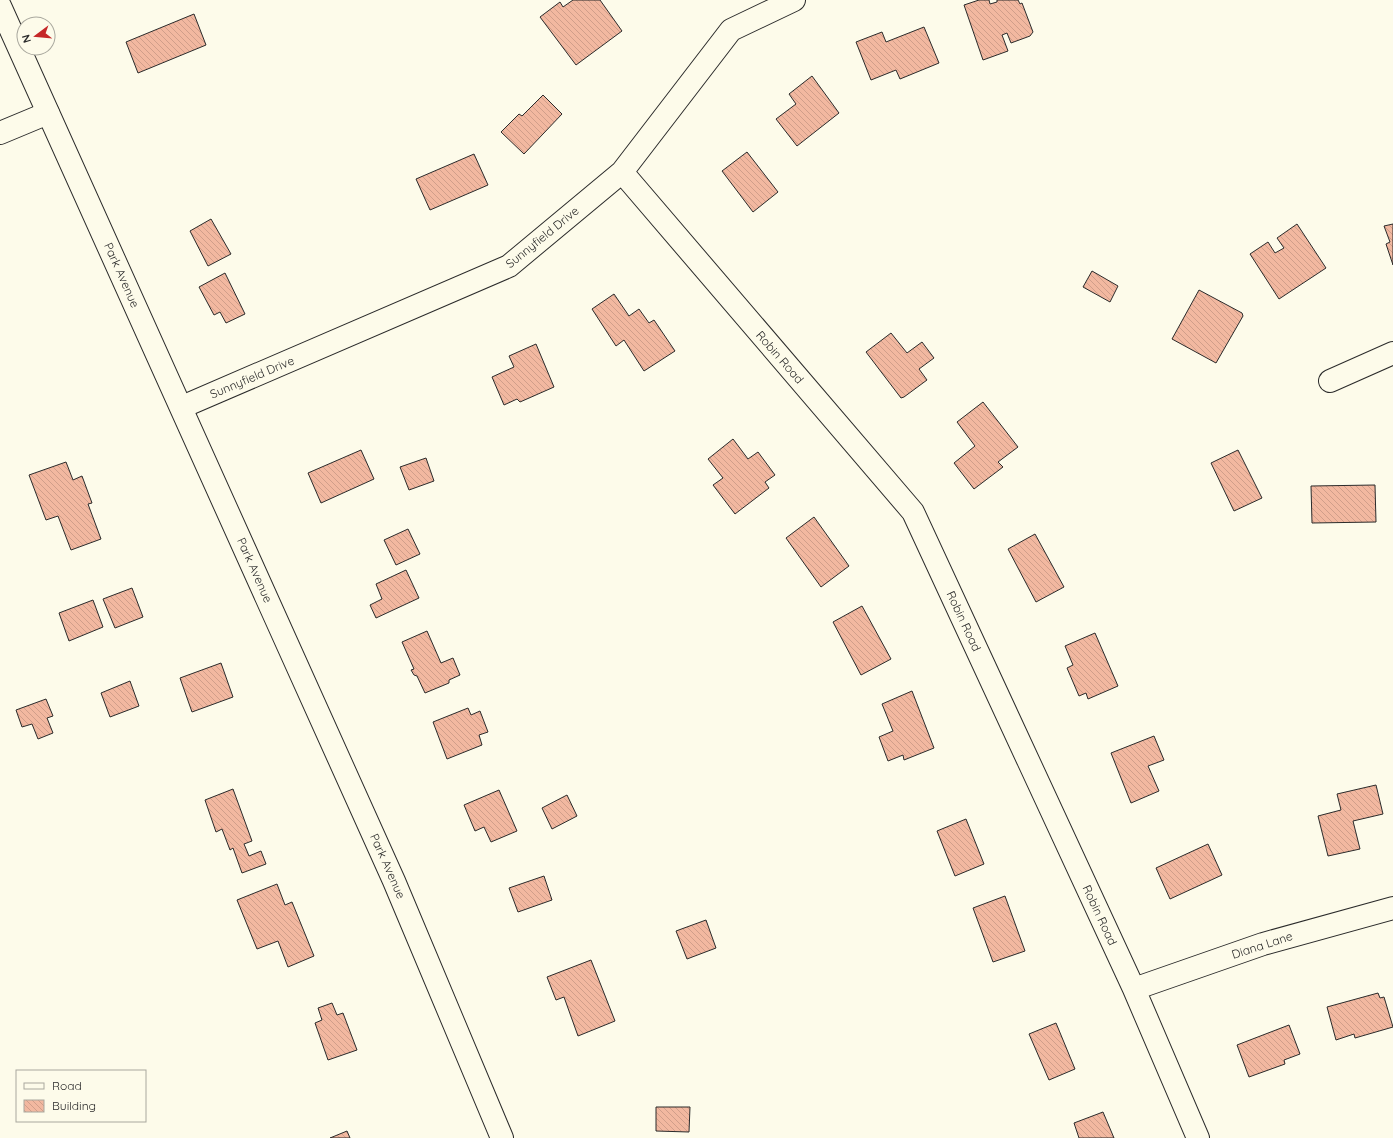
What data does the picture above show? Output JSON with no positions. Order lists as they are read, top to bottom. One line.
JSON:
{"streets":{"street":["Sunnyfield Drive","Park Avenue","Robin Road","Diana Lane"]},"crossings":[["Sunnyfield Drive","Park Avenue"],["Sunnyfield Drive","Robin Road"],["Robin Road","Diana Lane"]],"legend":["Road","Building"],"north":"left"}
